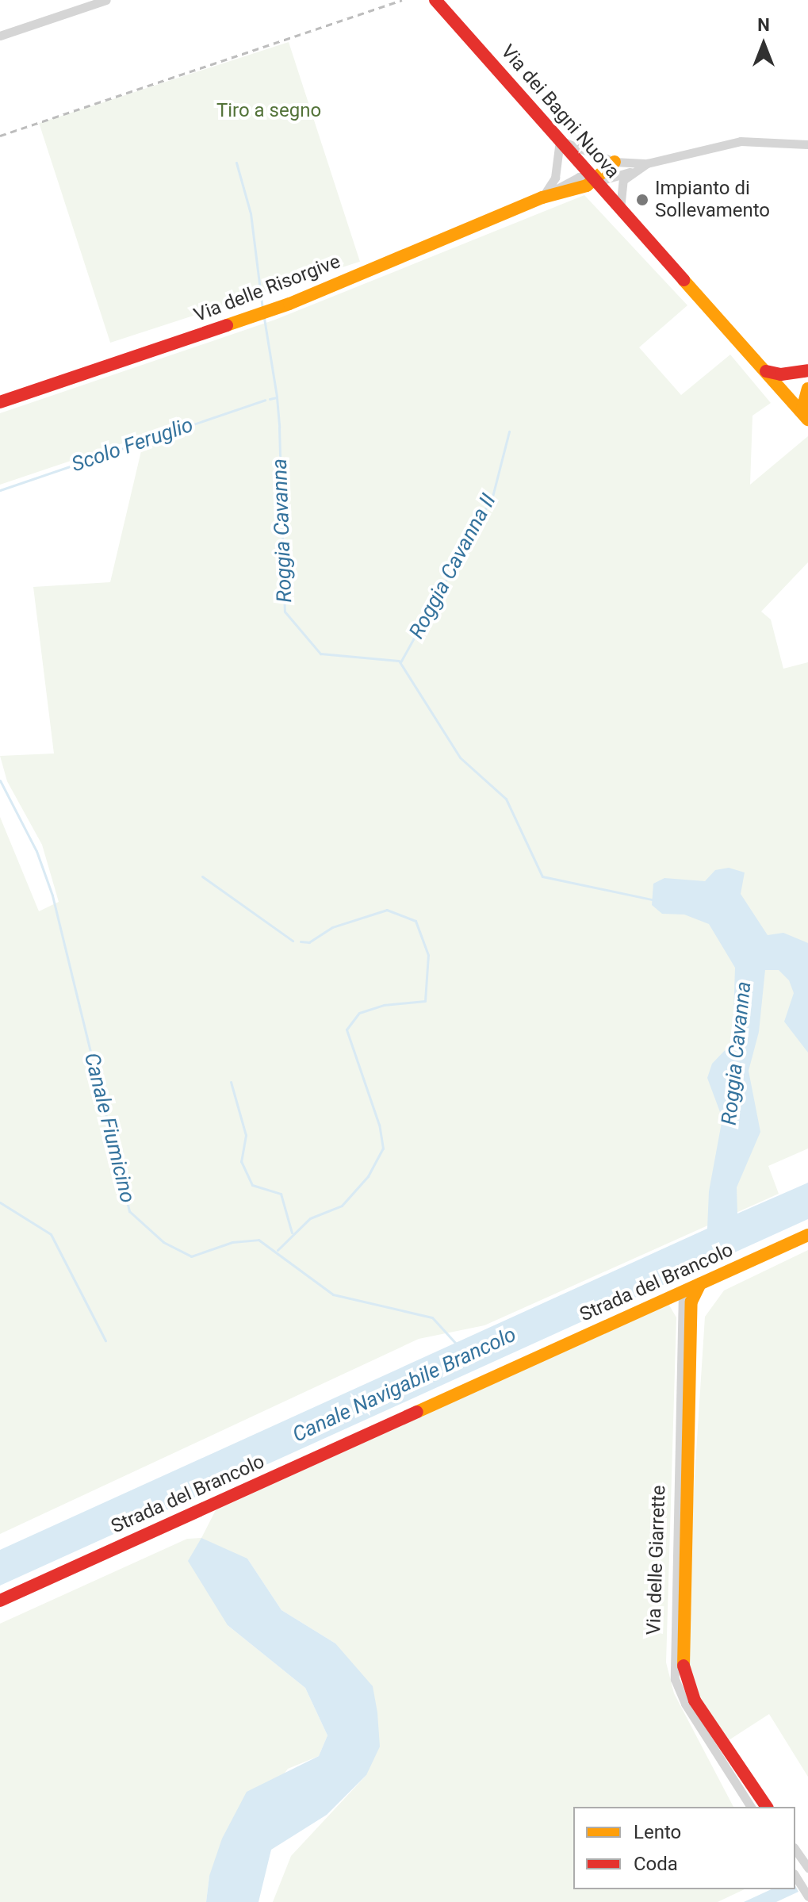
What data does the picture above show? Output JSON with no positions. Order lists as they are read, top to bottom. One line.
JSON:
{"streets":{"street":["Via dei Bagni Nuova","Via delle Risorgive","Strada del Brancolo","Via delle Giarrette"]},"crossings":[["Via dei Bagni Nuova","Via delle Risorgive"],["Strada del Brancolo","Via delle Giarrette"]],"water":["Scolo Feruglio","Roggia Cavanna","Roggia Cavanna II","Canale Fiumicino","Canale Navigabile Brancolo"],"parks":["Tiro a segno"],"places":["Impianto di Sollevamento"],"legend":["Lento","Coda"],"north":"top"}
